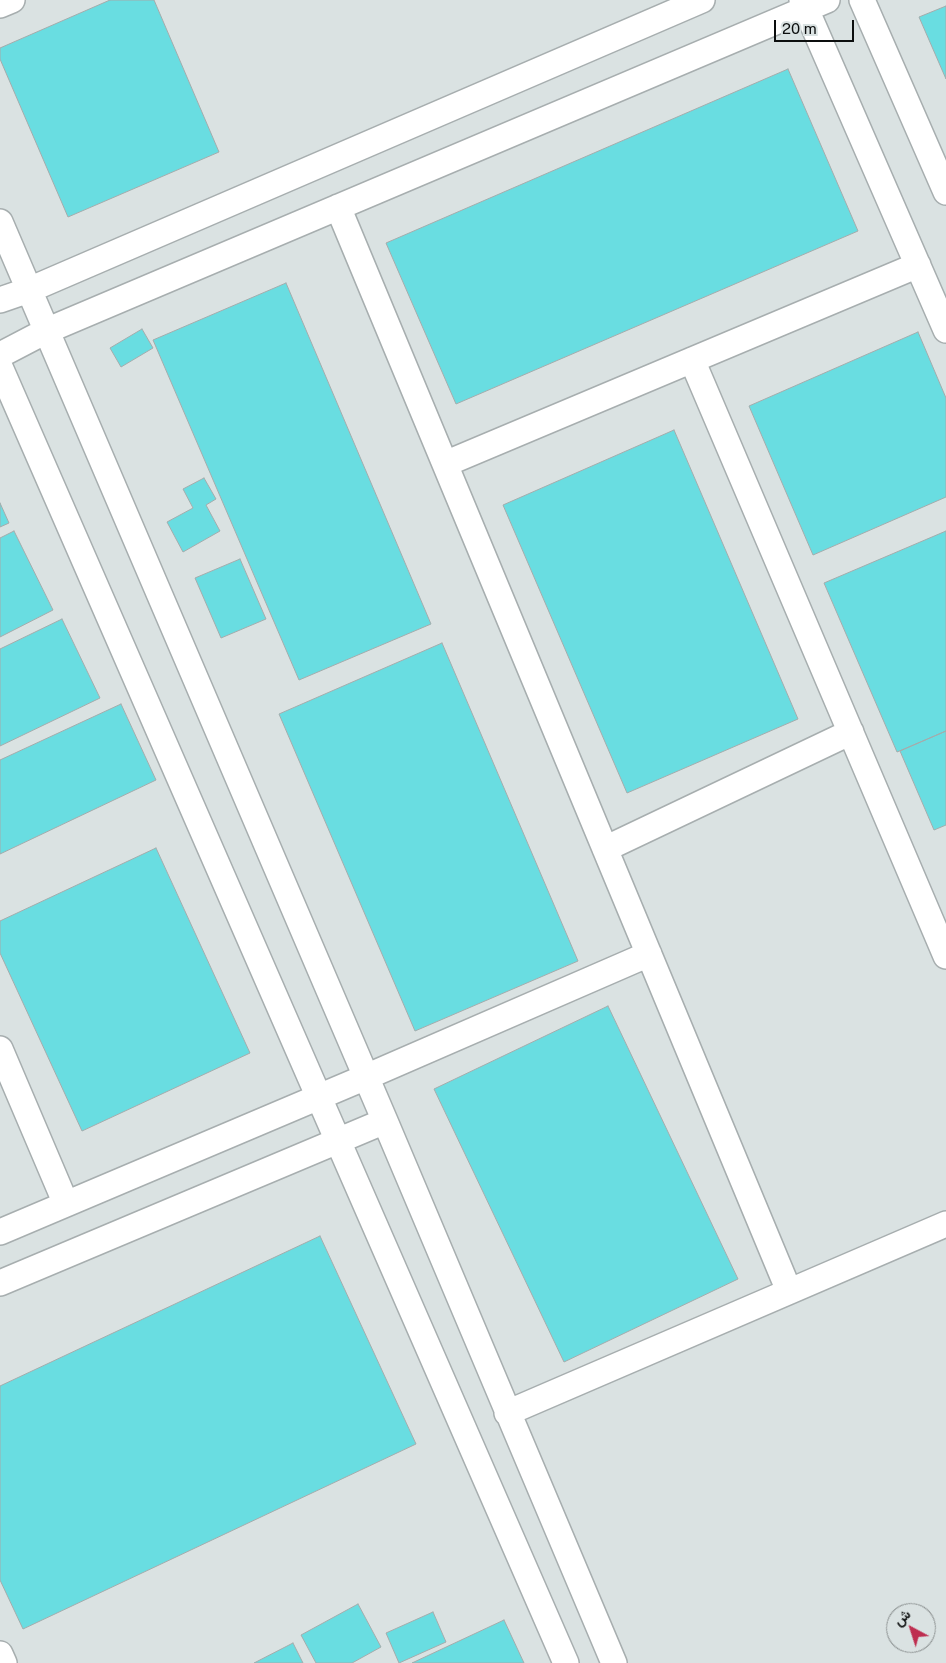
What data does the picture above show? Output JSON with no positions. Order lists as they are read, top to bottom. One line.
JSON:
{"scale_bar":"20 m","north":"top left"}
